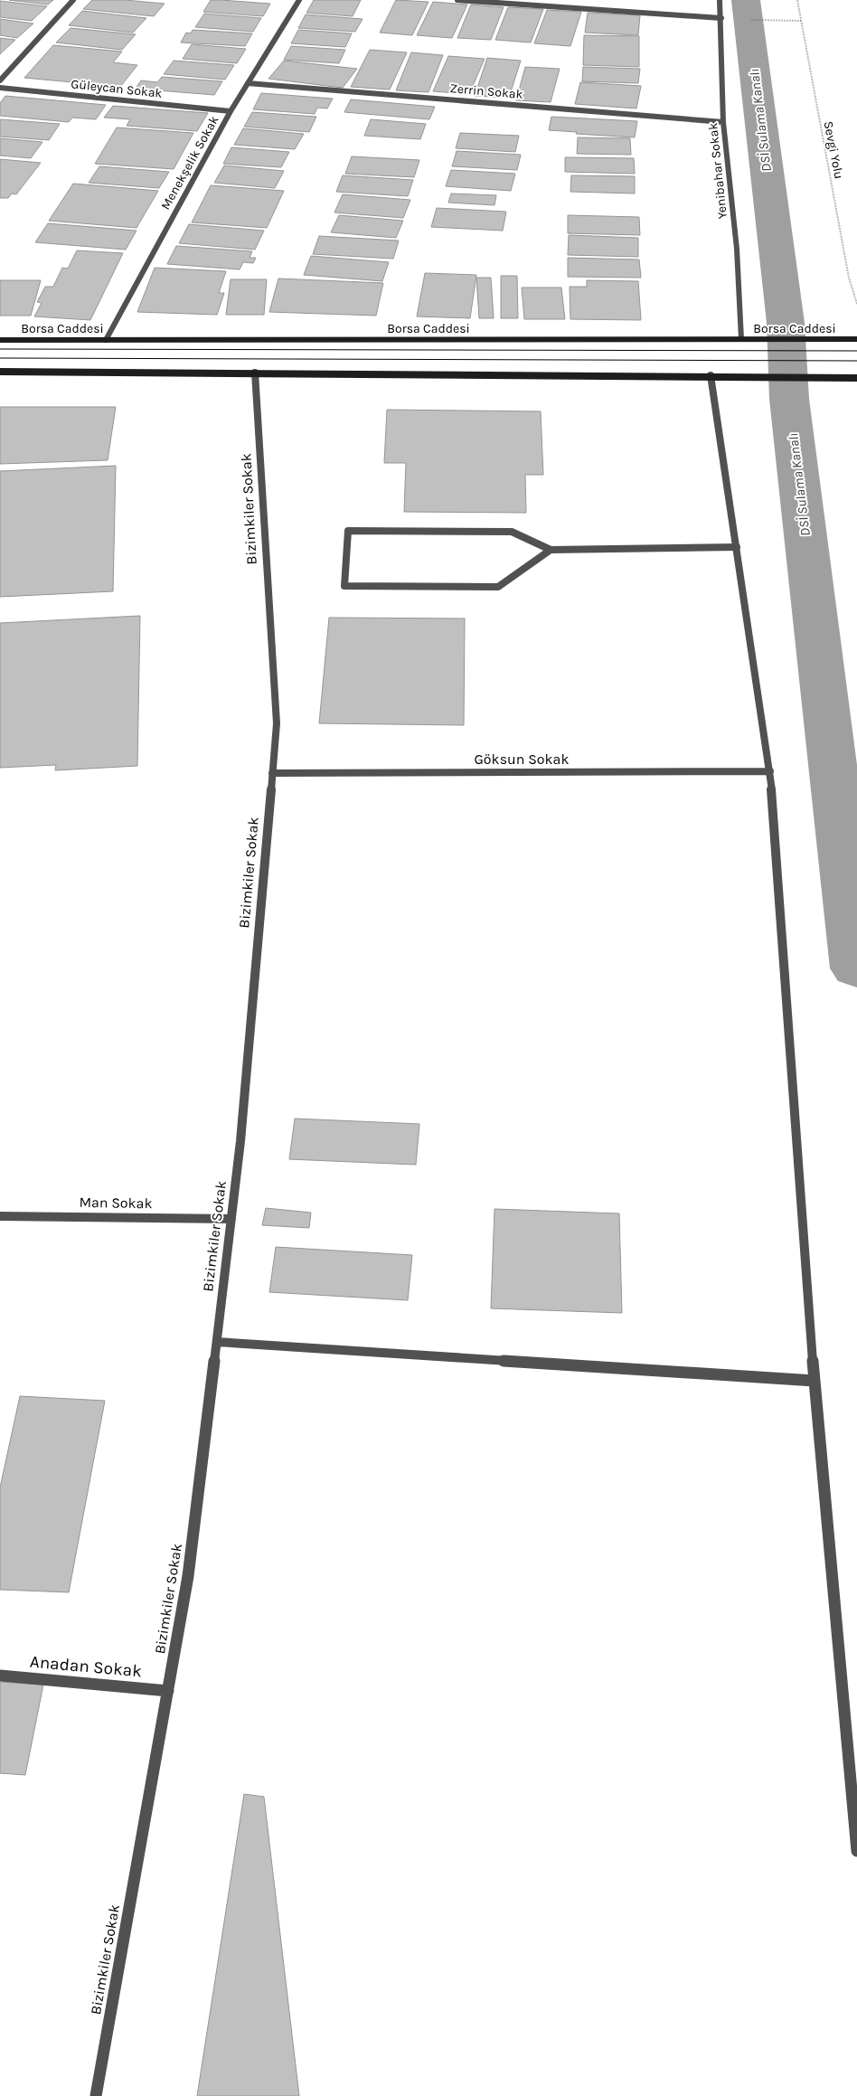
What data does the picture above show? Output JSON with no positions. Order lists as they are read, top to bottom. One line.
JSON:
{"streets":{"main road":["Borsa Caddesi"],"street":["Güleycan Sokak","Zerrin Sokak","Menekşelik Sokak","Yenibahar Sokak","Bizimkiler Sokak","Göksun Sokak","Man Sokak","Anadan Sokak"],"path":["Sevgi Yolu"]},"crossings":[["Güleycan Sokak","Menekşelik Sokak"],["Zerrin Sokak","Menekşelik Sokak"],["Zerrin Sokak","Yenibahar Sokak"],["Menekşelik Sokak","Borsa Caddesi"],["Yenibahar Sokak","Borsa Caddesi"],["Bizimkiler Sokak","Göksun Sokak"],["Bizimkiler Sokak","Man Sokak"],["Bizimkiler Sokak","Anadan Sokak"]],"water":["DSİ Sulama Kanalı"]}
